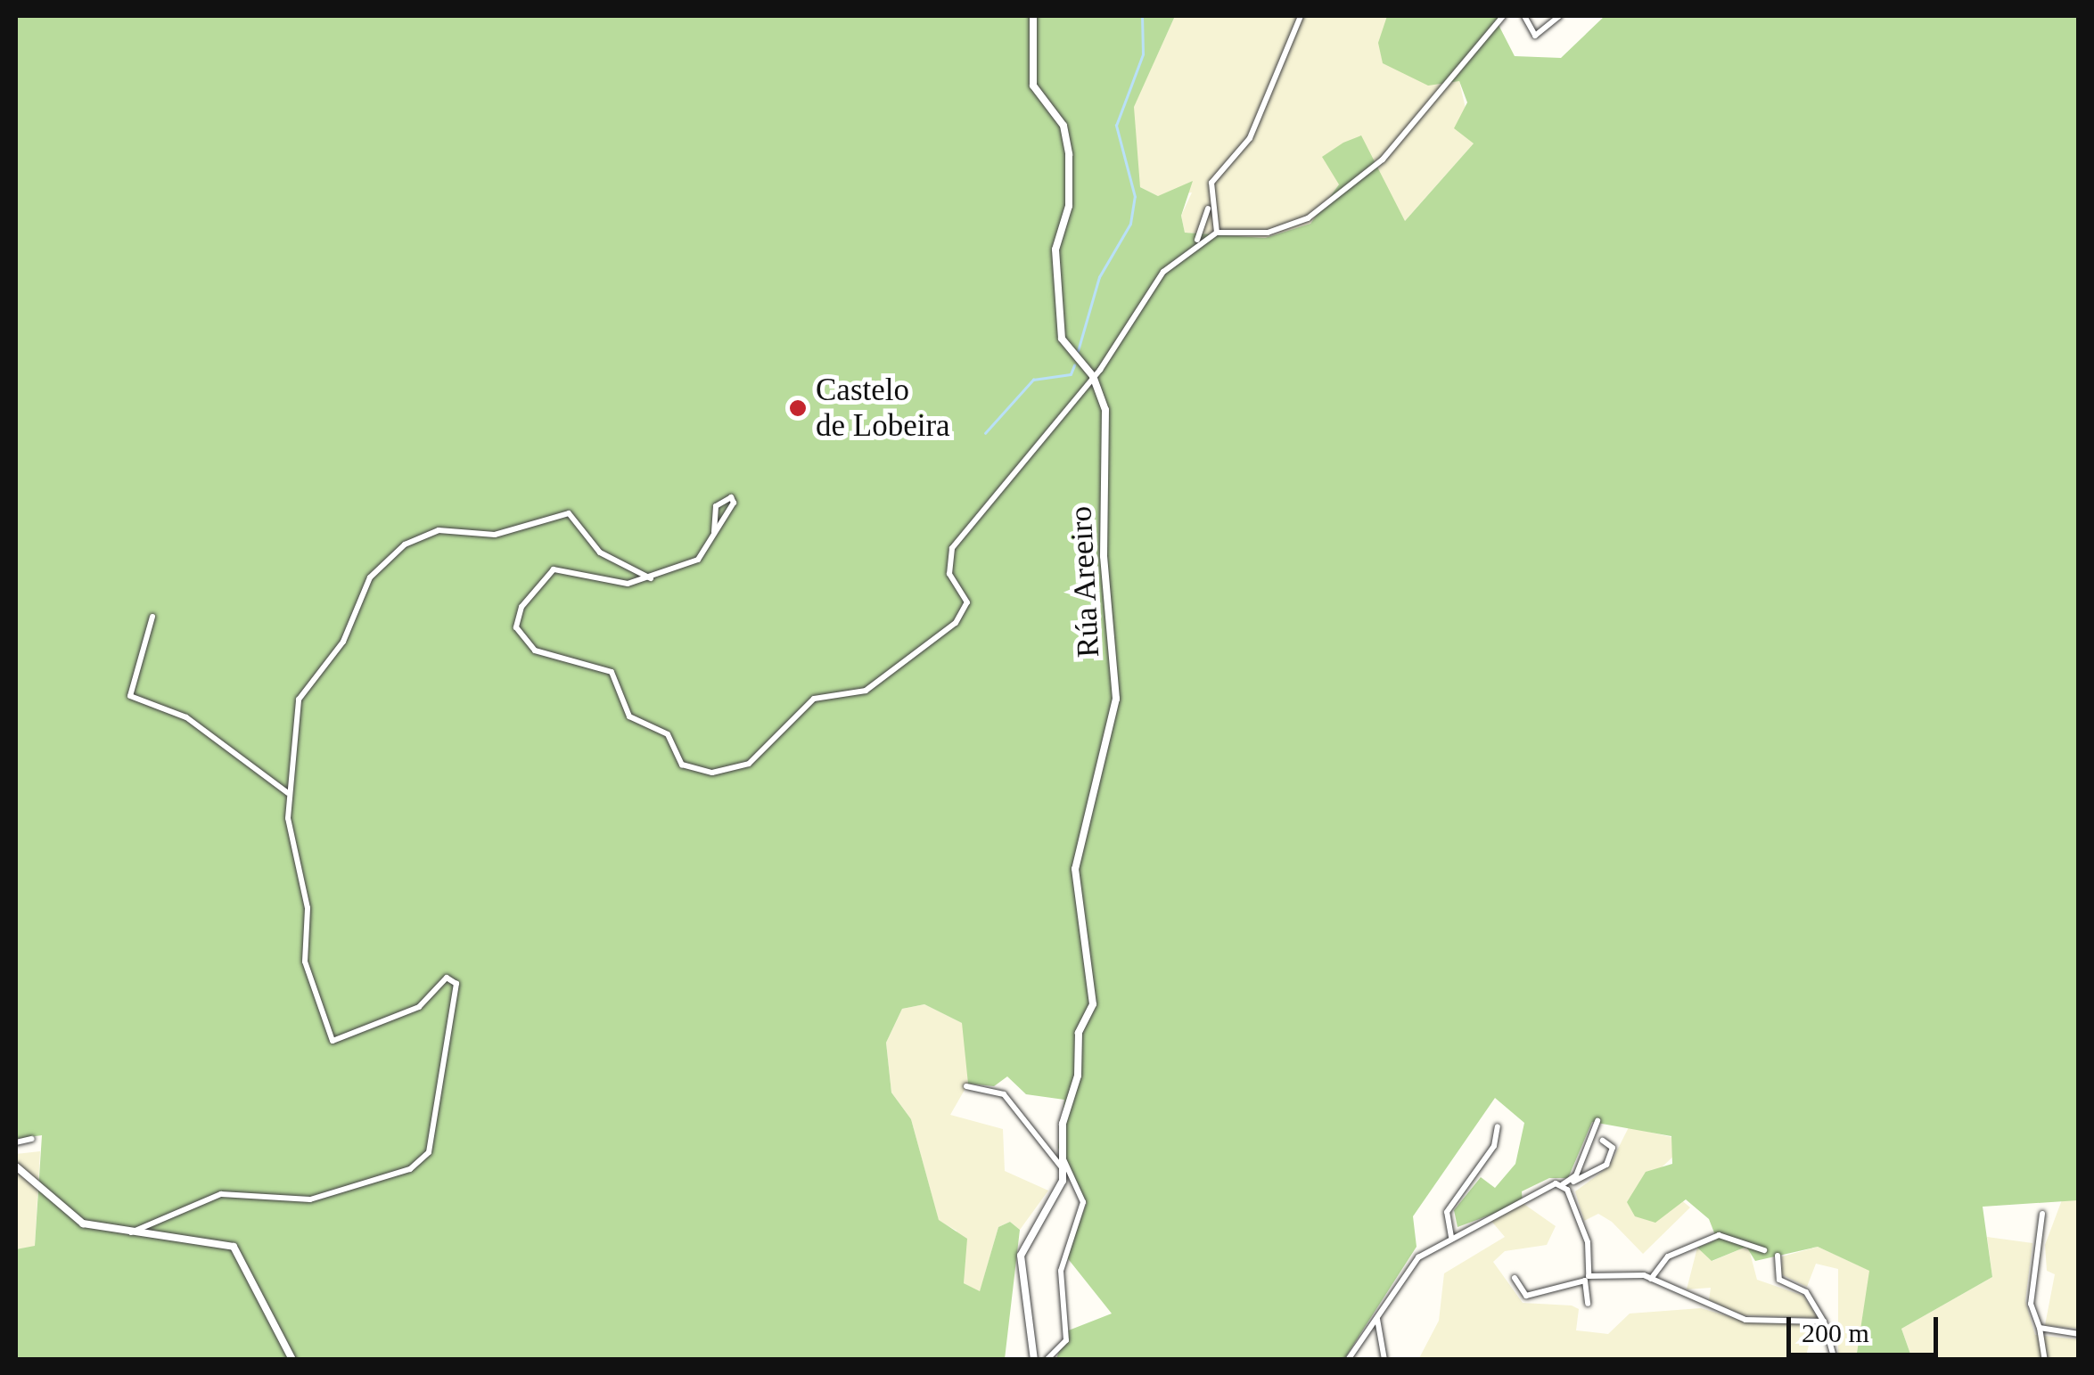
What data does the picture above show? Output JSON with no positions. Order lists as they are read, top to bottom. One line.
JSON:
{"streets":{"street":["Rúa Areeiro"]},"places":["Castelo de Lobeira"],"scale_bar":"200 m"}
